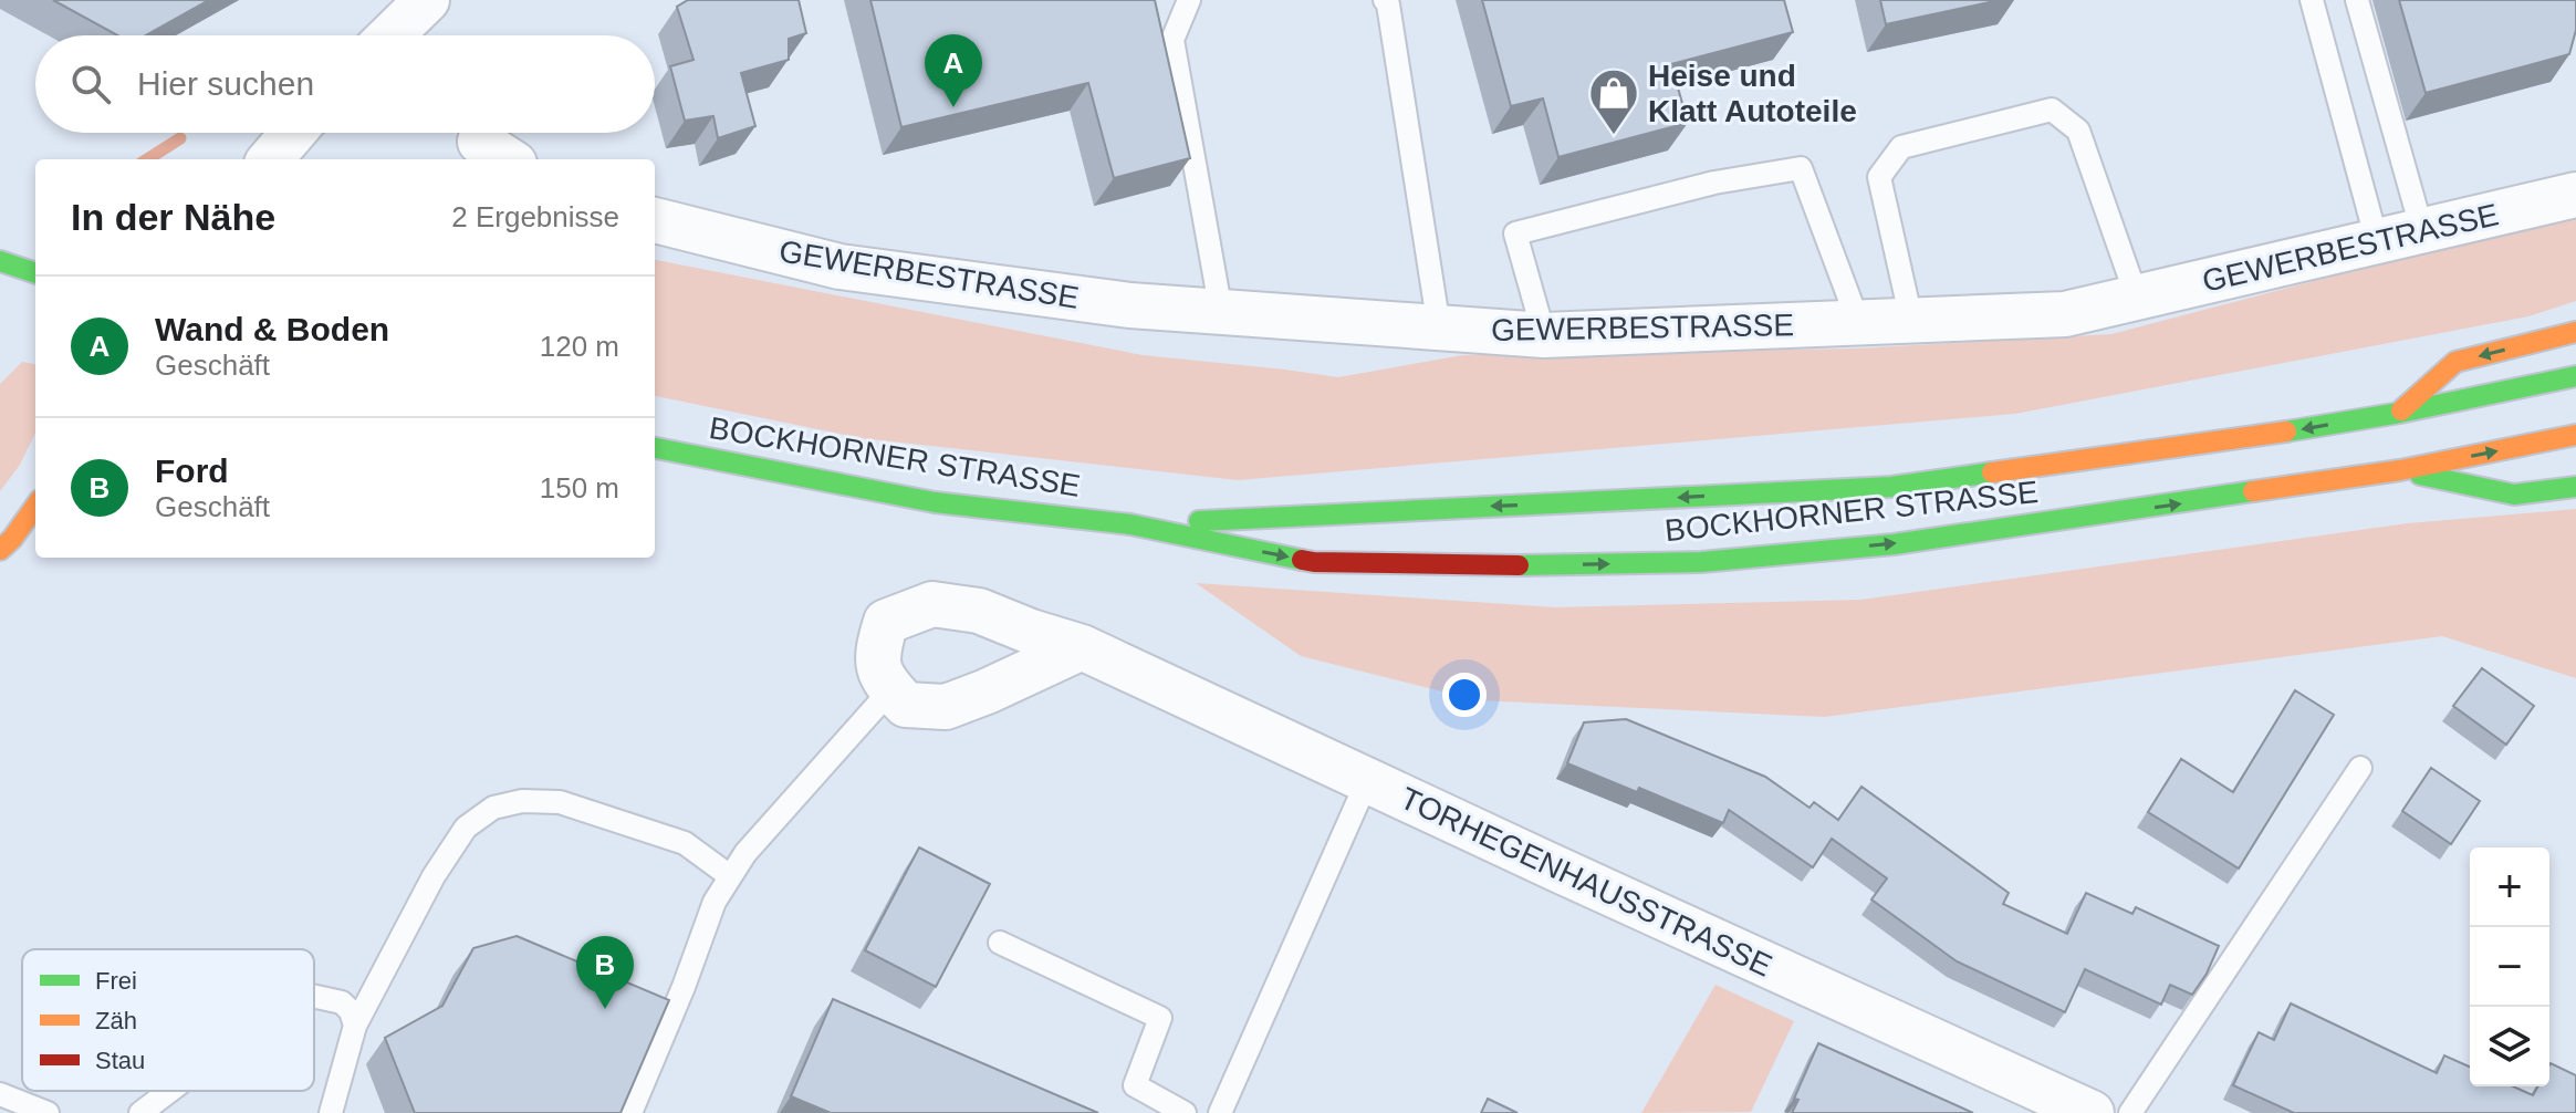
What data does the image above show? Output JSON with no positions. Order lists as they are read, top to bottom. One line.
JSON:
{"streets":{"main road":["BOCKHORNER STRASSE"],"street":["GEWERBESTRASSE","TORHEGENHAUSSTRASSE"]},"places":{"shop":["Heise und Klatt Autoteile"]},"legend":["Frei","Zäh","Stau"],"page":{"pins":["A","B"],"search":"Hier suchen","heading":["In der Nähe","2 Ergebnisse"],"list":[{"mark":"A","name":"Wand & Boden","note":"Geschäft","value":"120 m"},{"mark":"B","name":"Ford","note":"Geschäft","value":"150 m"}],"map_buttons":["+","−"]}}
